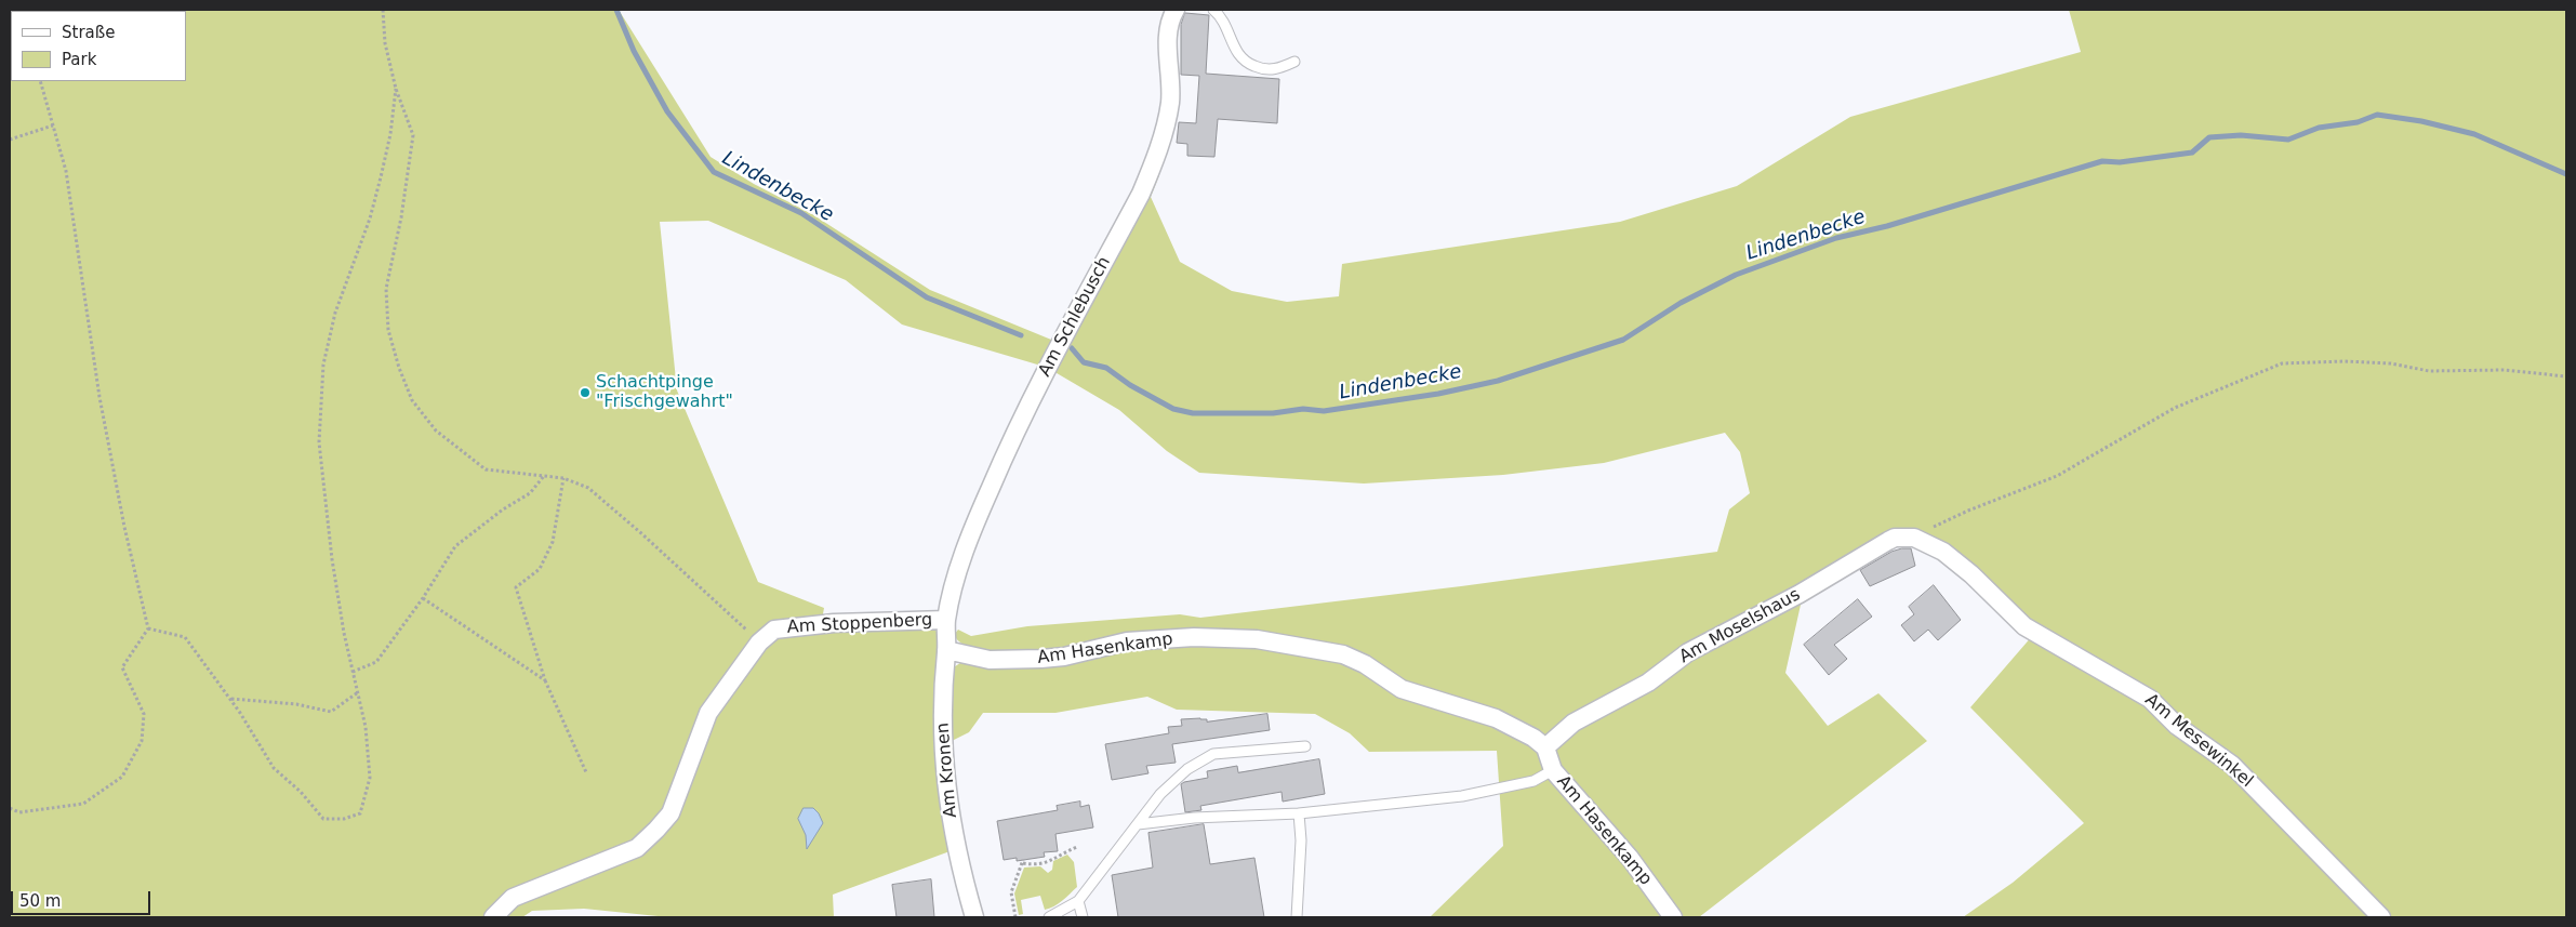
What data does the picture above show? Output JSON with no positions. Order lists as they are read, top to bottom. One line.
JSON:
{"streets":{"street":["Am Schlebusch","Am Stoppenberg","Am Moselshaus","Am Hasenkamp","Am Mesewinkel","Am Kronen"]},"crossings":[["Am Schlebusch","Am Stoppenberg"],["Am Schlebusch","Am Kronen"],["Am Stoppenberg","Am Kronen"],["Am Moselshaus","Am Hasenkamp"],["Am Moselshaus","Am Mesewinkel"],["Am Hasenkamp","Am Kronen"]],"water":["Lindenbecke"],"places":["Schachtpinge \"Frischgewahrt\""],"legend":["Straße","Park"],"scale_bar":"50 m"}
